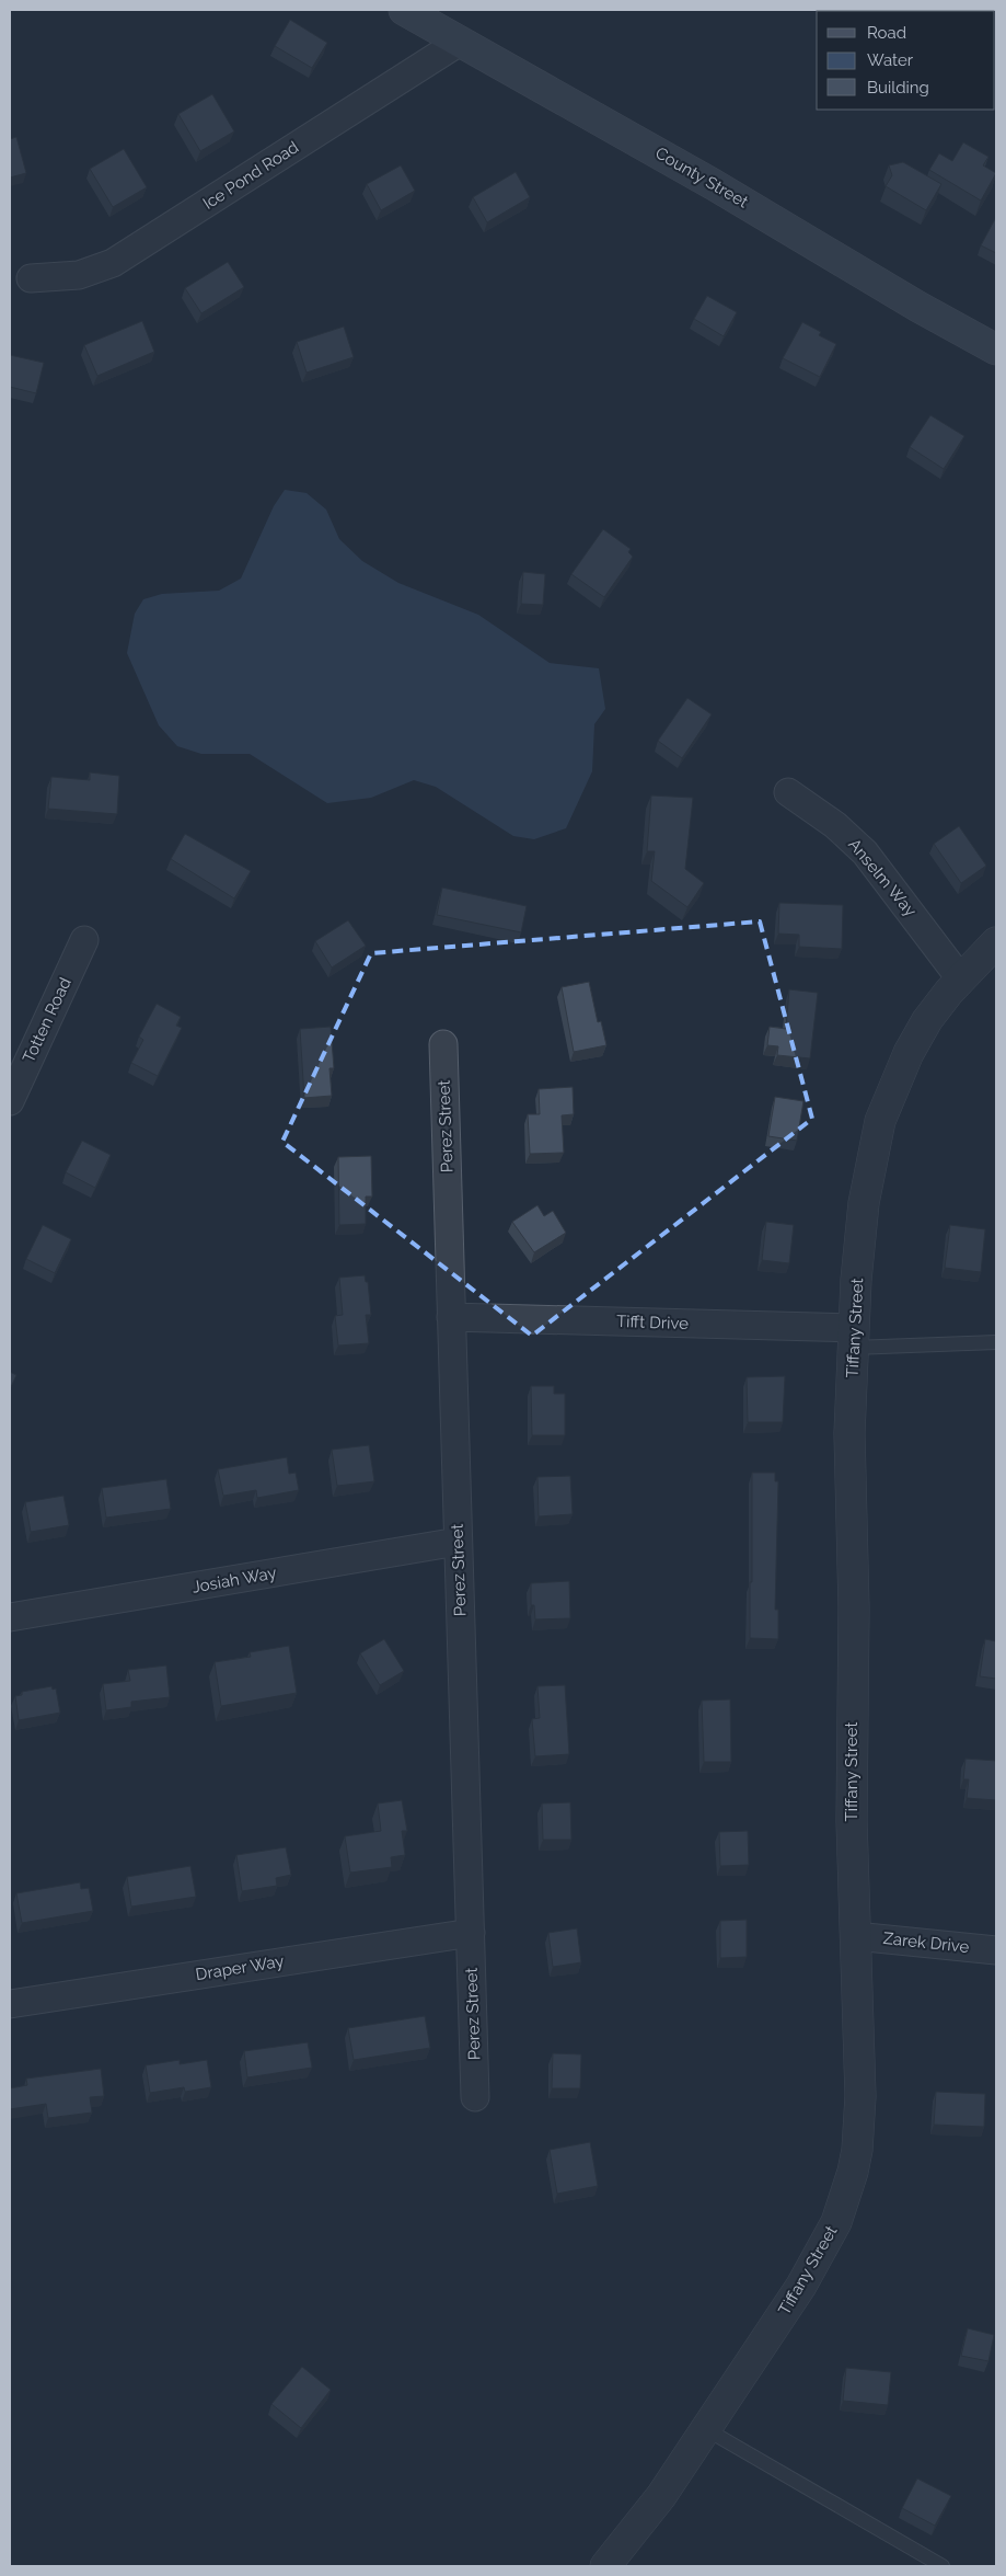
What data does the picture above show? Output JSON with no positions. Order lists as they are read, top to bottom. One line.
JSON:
{"streets":{"main road":["County Street"],"street":["Ice Pond Road","Anselm Way","Totten Road","Perez Street","Tifft Drive","Tiffany Street","Josiah Way","Zarek Drive","Draper Way"]},"crossings":[["Ice Pond Road","County Street"],["Anselm Way","Tiffany Street"],["Perez Street","Tifft Drive"],["Perez Street","Josiah Way"],["Perez Street","Draper Way"],["Tifft Drive","Tiffany Street"],["Tiffany Street","Zarek Drive"]],"legend":["Road","Water","Building"]}
